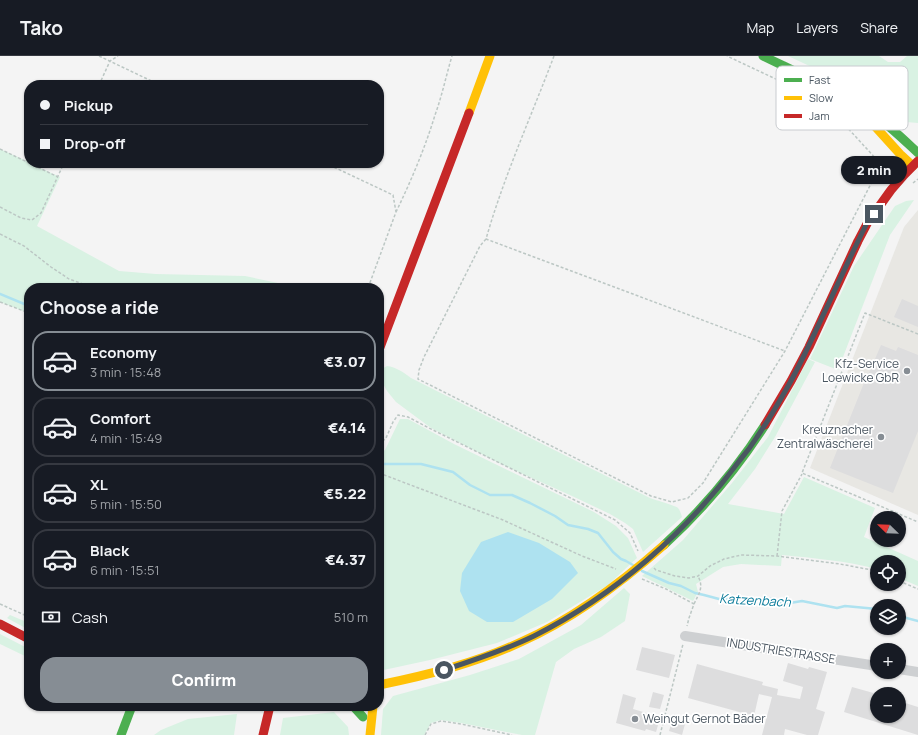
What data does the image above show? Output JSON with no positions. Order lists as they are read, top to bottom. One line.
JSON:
{"streets":{"street":["INDUSTRIESTRASSE"]},"water":["Katzenbach"],"places":["Kfz-Service Loewicke GbR","Kreuznacher Zentralwäscherei","Weingut Gernot Bäder"],"legend":["Fast","Slow","Jam"],"north":"top left","page":{"header":"Tako","nav":["Map","Layers","Share"],"banner":["Pickup","Drop-off"],"bubble":"2 min","heading":"Choose a ride","list":[{"name":"Economy","note":"3 min · 15:48","value":"€3.07"},{"name":"Comfort","note":"4 min · 15:49","value":"€4.14"},{"name":"XL","note":"5 min · 15:50","value":"€5.22"},{"name":"Black","note":"6 min · 15:51","value":"€4.37"}],"map_buttons":["+","−"],"pay":["Cash","510 m"],"buttons":"Confirm"}}
